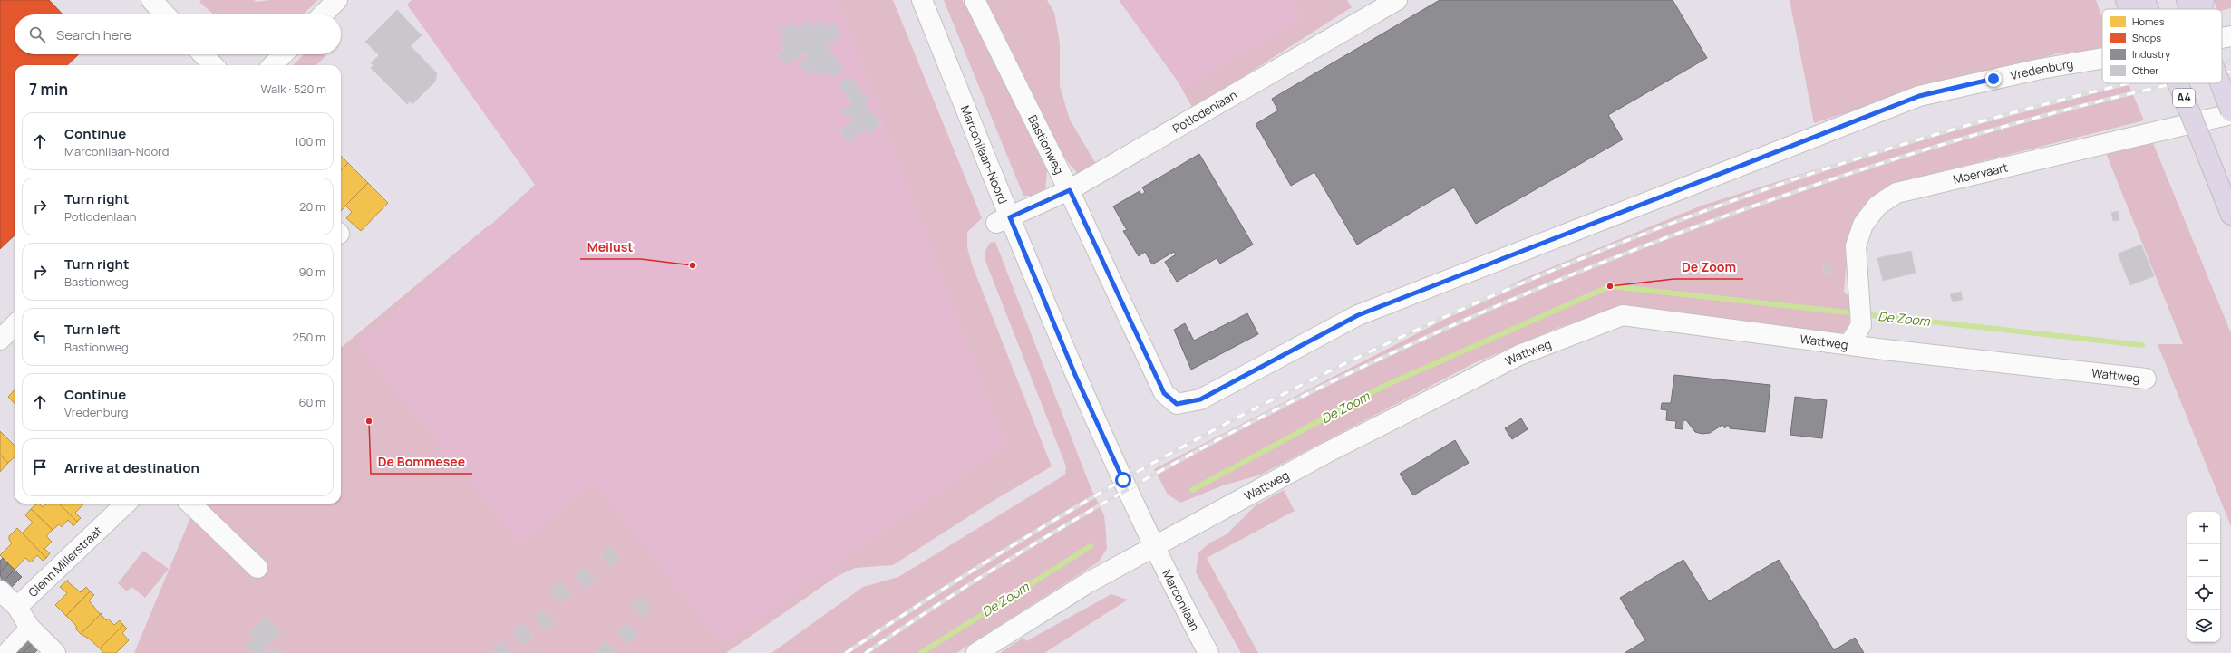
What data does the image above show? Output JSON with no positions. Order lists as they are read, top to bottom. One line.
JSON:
{"streets":{"highway":["A4"],"street":["Vredenburg","Potlodenlaan","Bastionweg","Marconilaan-Noord","Moervaart","Wattweg","Glenn Millerstraat","Marconilaan"]},"crossings":[["Vredenburg","Bastionweg"],["Potlodenlaan","Bastionweg"],["Potlodenlaan","Marconilaan-Noord"],["Marconilaan-Noord","Wattweg"],["Marconilaan-Noord","Marconilaan"],["Moervaart","Wattweg"],["Wattweg","Marconilaan"]],"water":["De Zoom"],"places":["Meilust","De Zoom","De Bommesee"],"legend":["Homes","Shops","Industry","Other"],"page":{"search":"Search here","heading":["7 min","Walk · 520 m"],"list":[["Continue","Marconilaan-Noord","100 m"],["Turn right","Potlodenlaan","20 m"],["Turn right","Bastionweg","90 m"],["Turn left","Bastionweg","250 m"],["Continue","Vredenburg","60 m"],"Arrive at destination"],"map_buttons":["+","−"]}}
